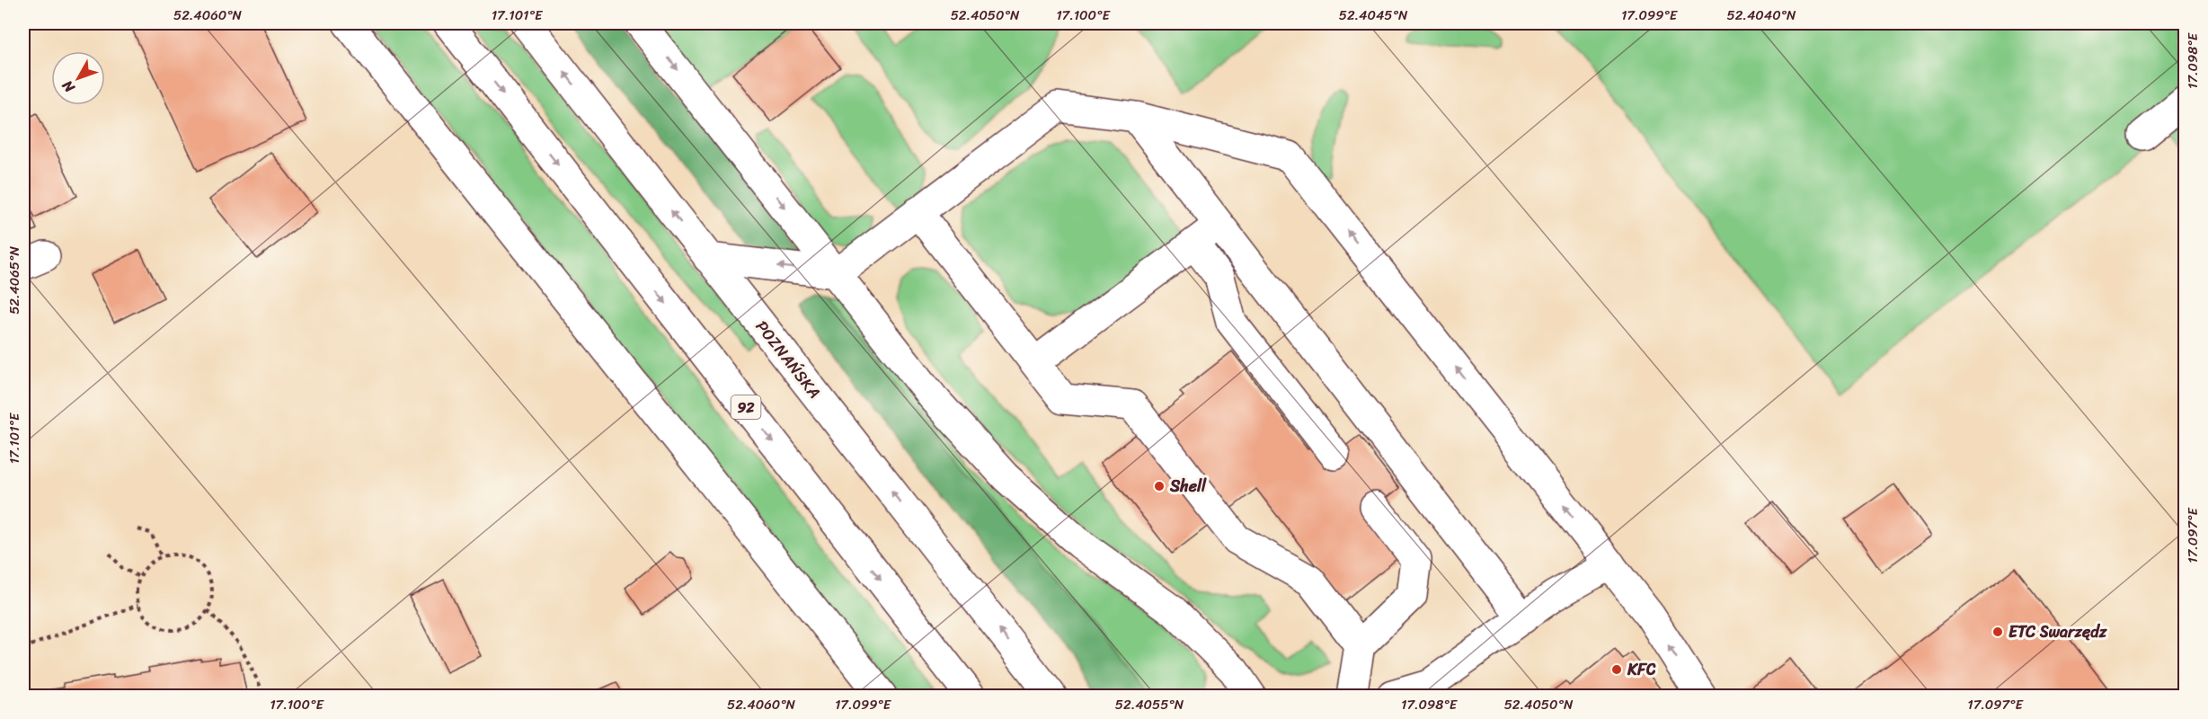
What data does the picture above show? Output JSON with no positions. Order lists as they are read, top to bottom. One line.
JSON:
{"streets":{"main road":["POZNAŃSKA","92"]},"places":["Shell","ETC Swarzędz","KFC"],"north":"bottom left","coordinates":["52.4060°N","17.101°E","52.4050°N","17.100°E","52.4045°N","17.099°E","52.4040°N","17.098°E","52.4065°N","17.097°E","52.4055°N"]}
